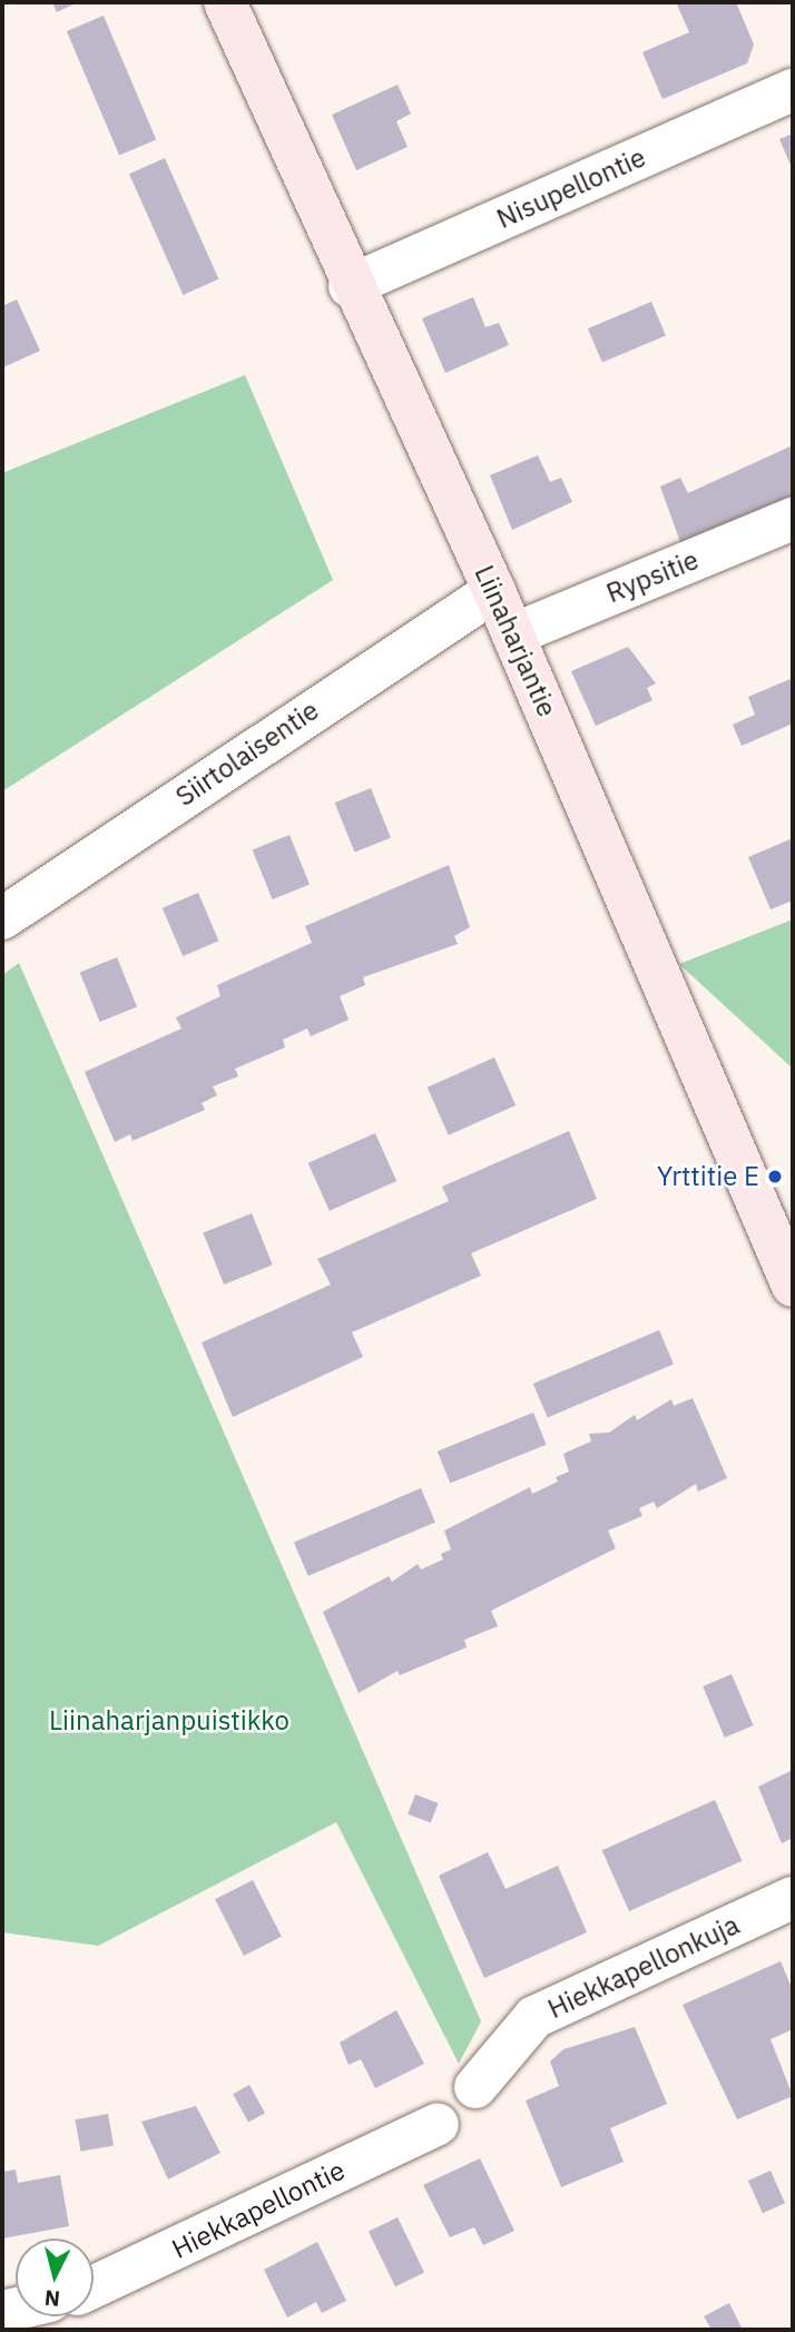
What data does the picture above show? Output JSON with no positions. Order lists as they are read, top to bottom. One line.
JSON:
{"streets":{"main road":["Liinaharjantie"],"street":["Nisupellontie","Rypsitie","Siirtolaisentie","Hiekkapellonkuja","Hiekkapellontie"]},"crossings":[["Nisupellontie","Liinaharjantie"],["Rypsitie","Liinaharjantie"],["Liinaharjantie","Siirtolaisentie"]],"parks":["Liinaharjanpuistikko"],"places":["Yrttitie E"],"north":"bottom"}
